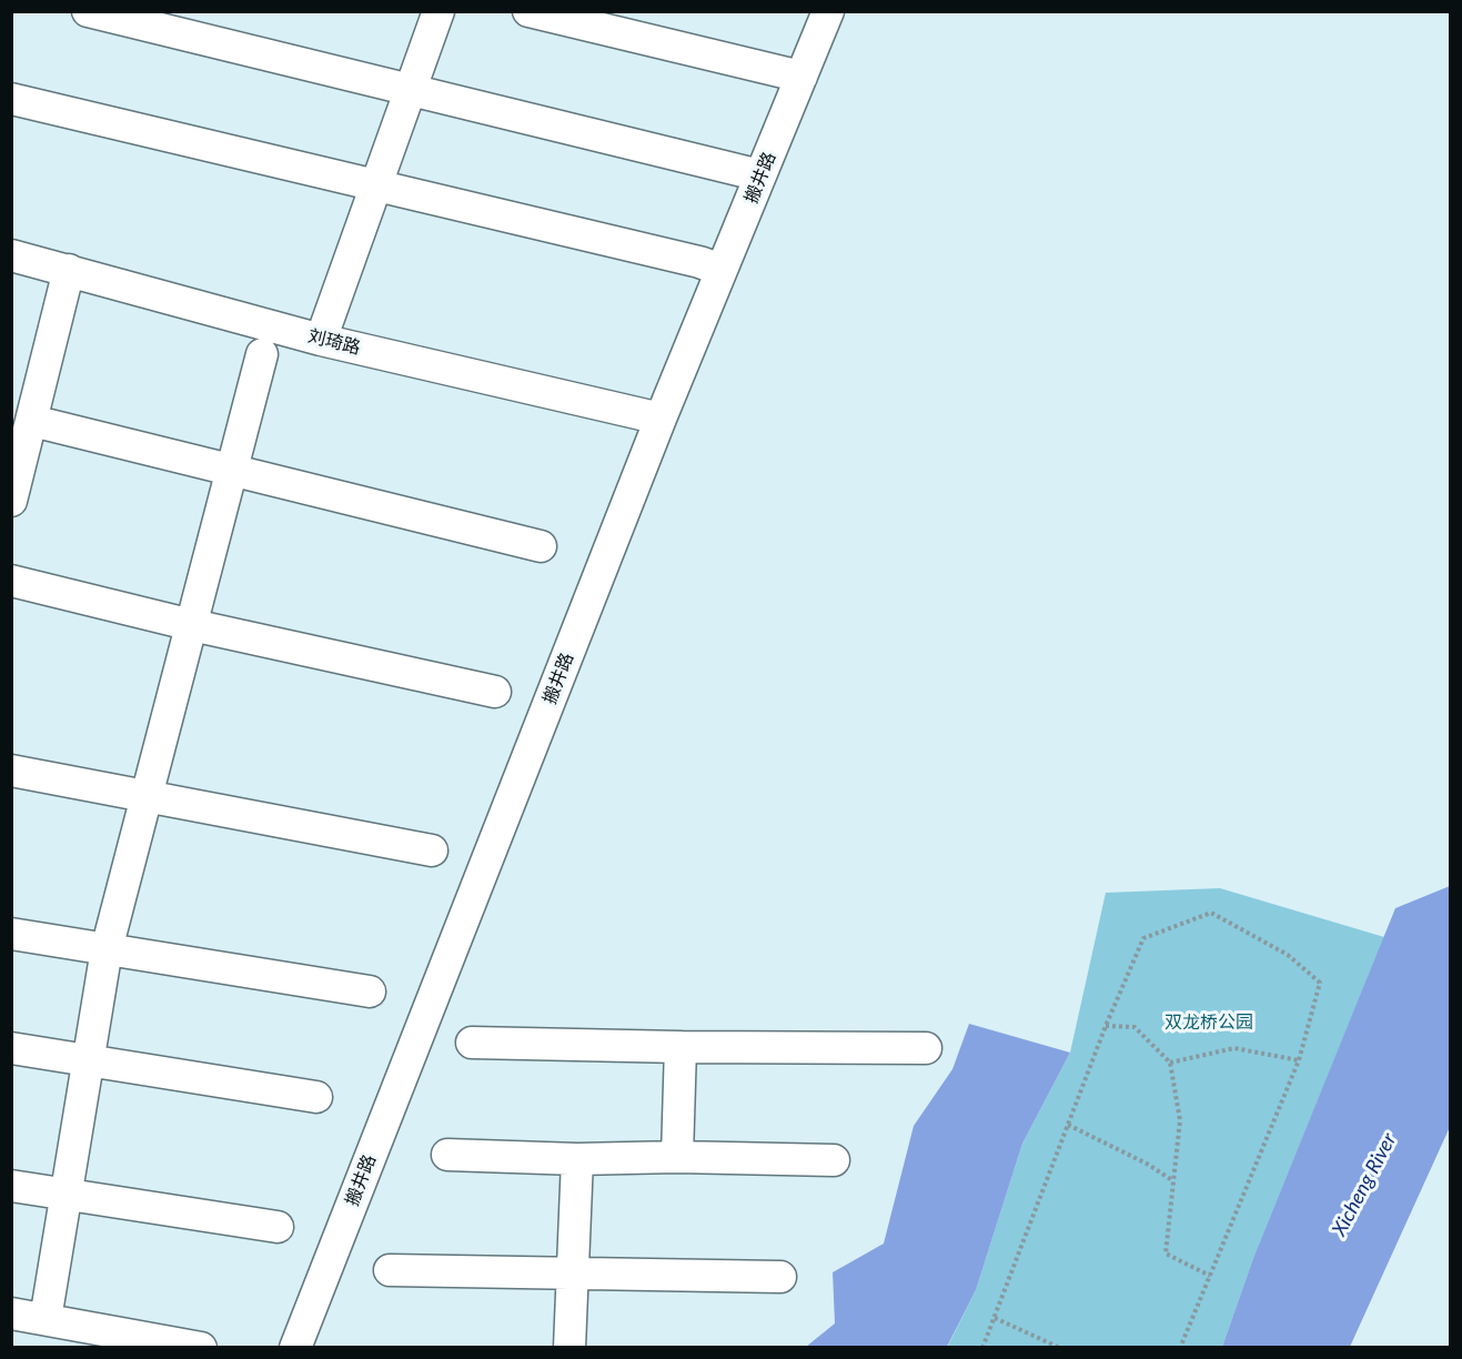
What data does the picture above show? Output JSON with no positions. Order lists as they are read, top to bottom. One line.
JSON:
{"streets":{"street":["搬井路","刘琦路"]},"crossings":[["搬井路","刘琦路"]],"water":["Xicheng River"],"parks":["双龙桥公园"]}
